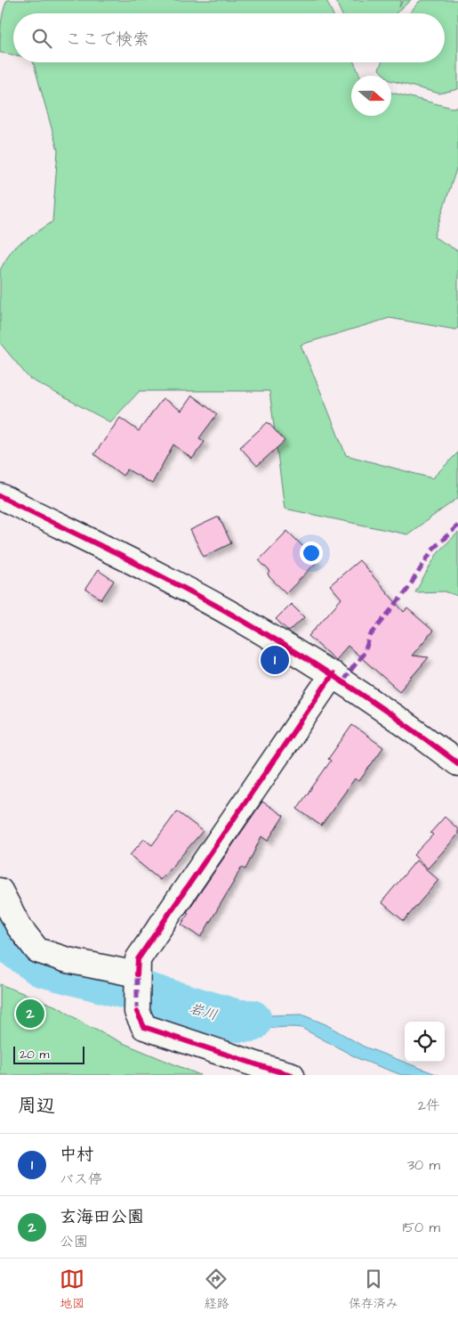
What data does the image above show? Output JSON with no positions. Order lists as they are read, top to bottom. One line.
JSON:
{"water":["岩川"],"scale_bar":"20 m","north":"right","page":{"search":"ここで検索","pins":["1","2"],"scale":"20 m","heading":["周辺","2件"],"list":[{"mark":"1","name":"中村","note":"バス停","value":"30 m"},{"mark":"2","name":"玄海田公園","note":"公園","value":"150 m"}],"nav":["地図","経路","保存済み"]}}
